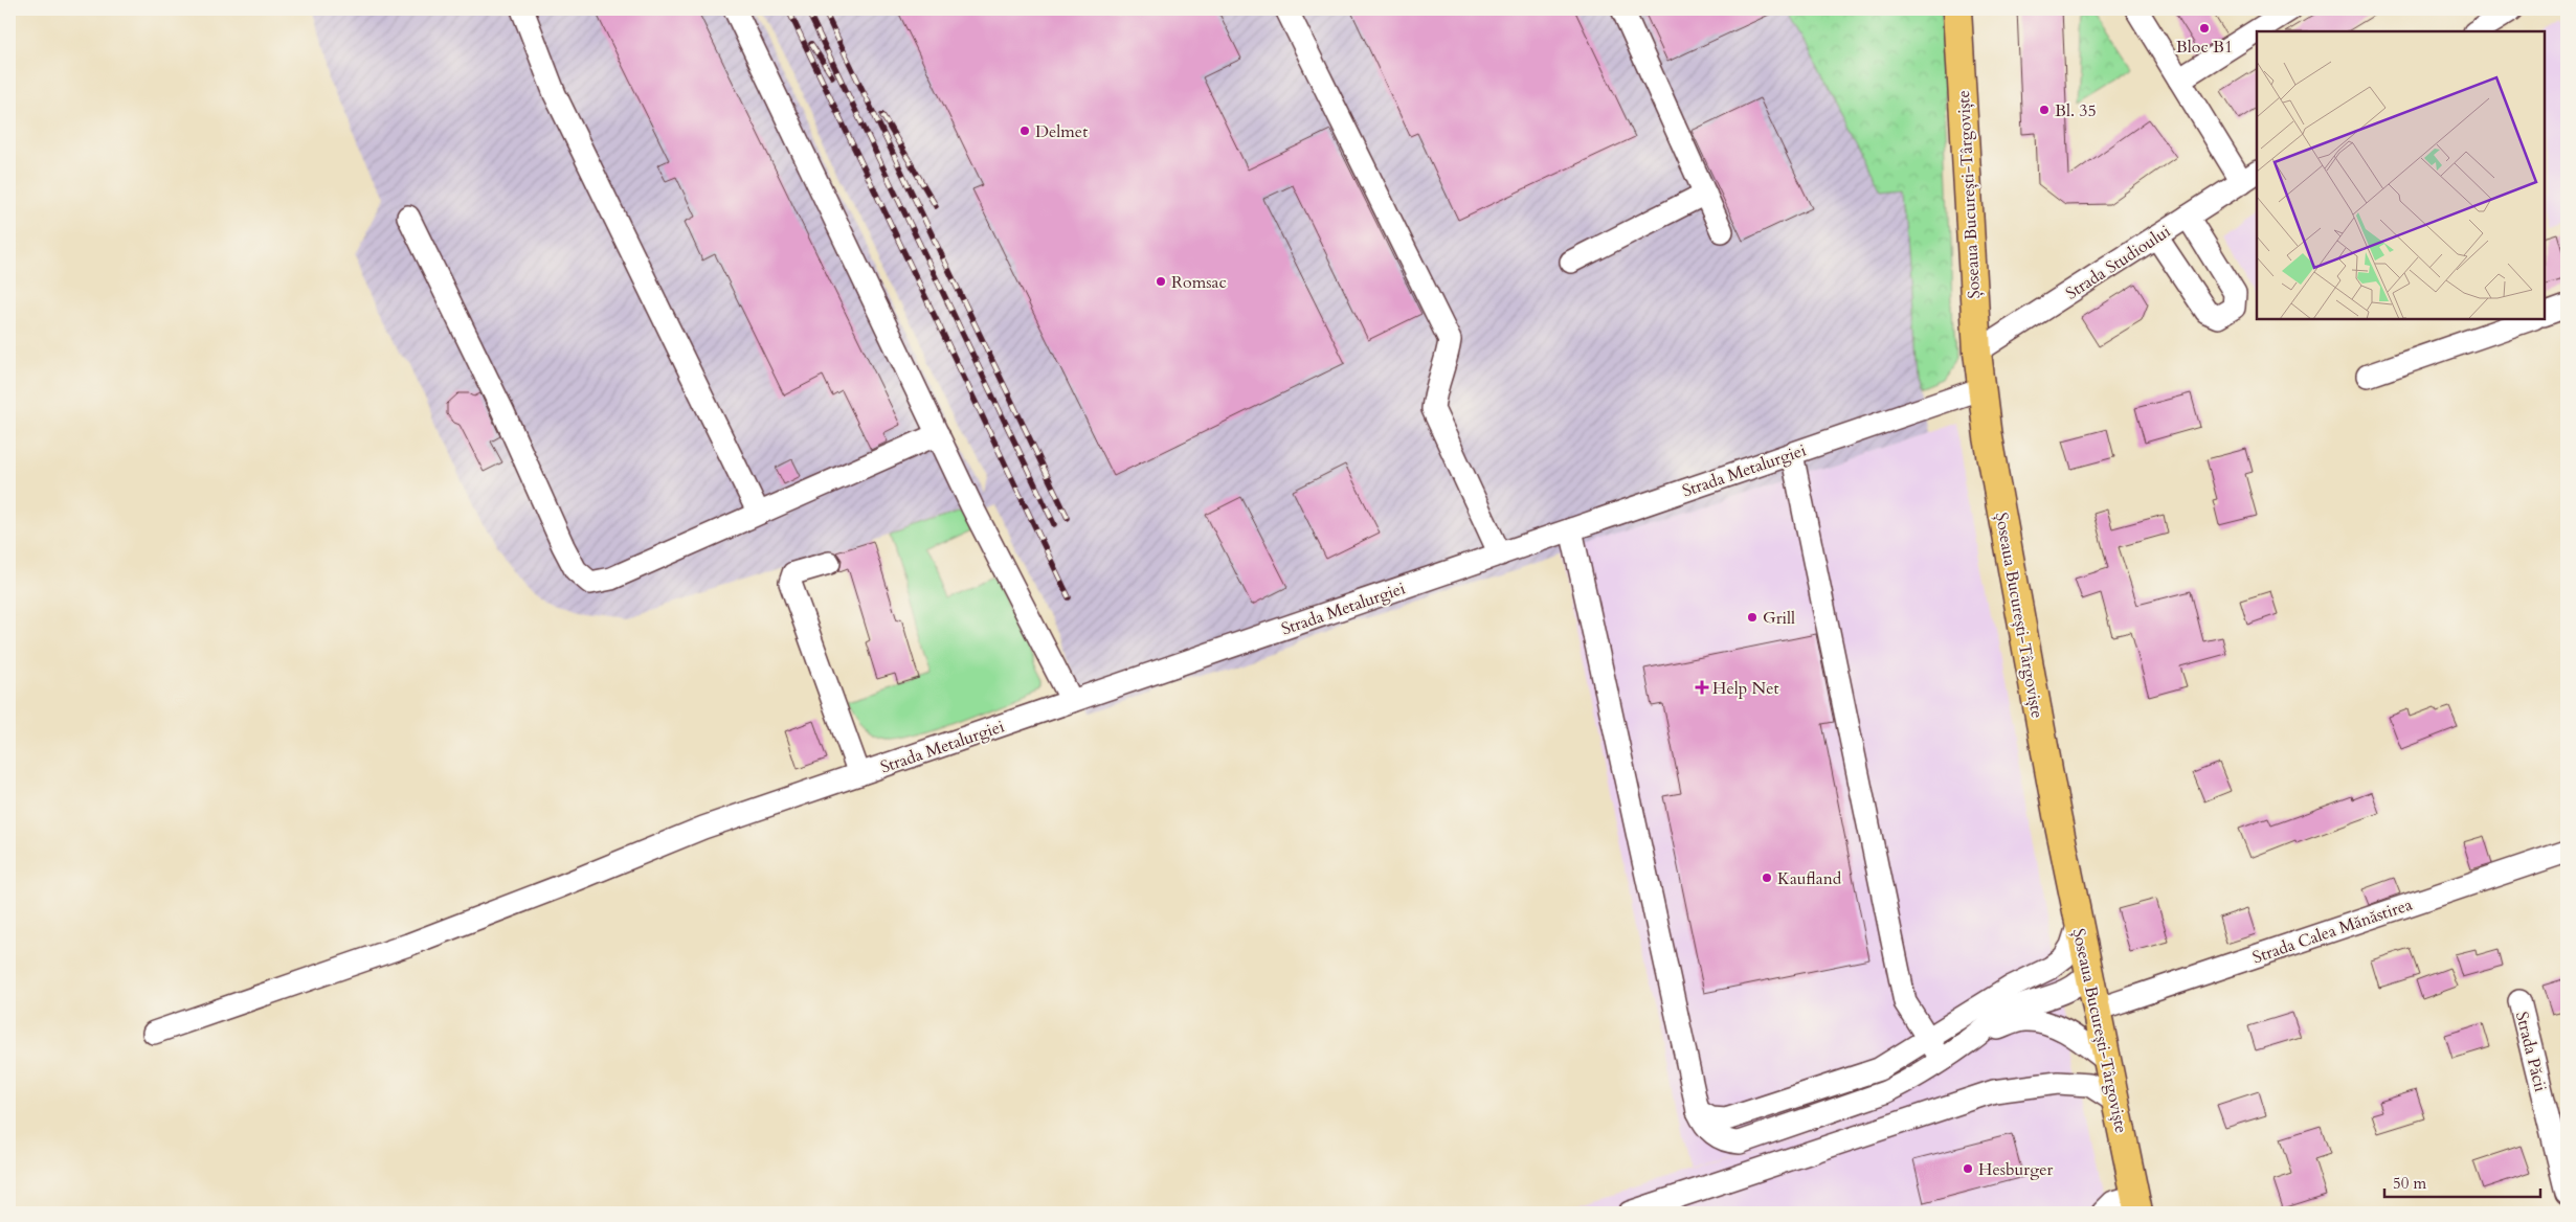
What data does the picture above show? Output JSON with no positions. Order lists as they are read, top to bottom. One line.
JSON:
{"streets":{"main road":["Șoseaua București-Târgoviște"],"street":["Strada Studioului","Strada Metalurgiei","Strada Calea Mănăstirea","Strada Păcii"]},"crossings":[["Șoseaua București-Târgoviște","Strada Studioului"],["Șoseaua București-Târgoviște","Strada Metalurgiei"],["Șoseaua București-Târgoviște","Strada Calea Mănăstirea"]],"places":{"other":["Bloc B1","Bl. 35","Delmet","Romsac","Grill","Kaufland","Hesburger"],"health":["Help Net"]},"scale_bar":"50 m"}
